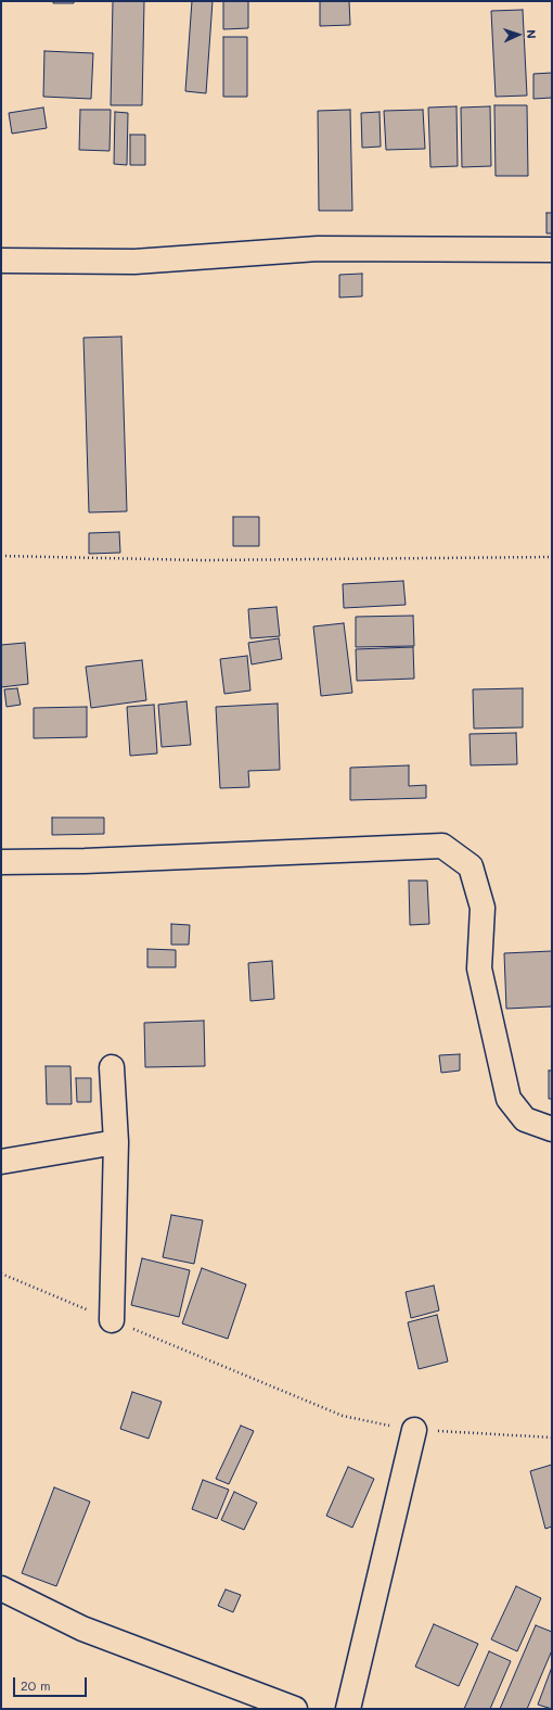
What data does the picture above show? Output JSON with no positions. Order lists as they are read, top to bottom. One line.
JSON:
{"scale_bar":"20 m","north":"right"}
